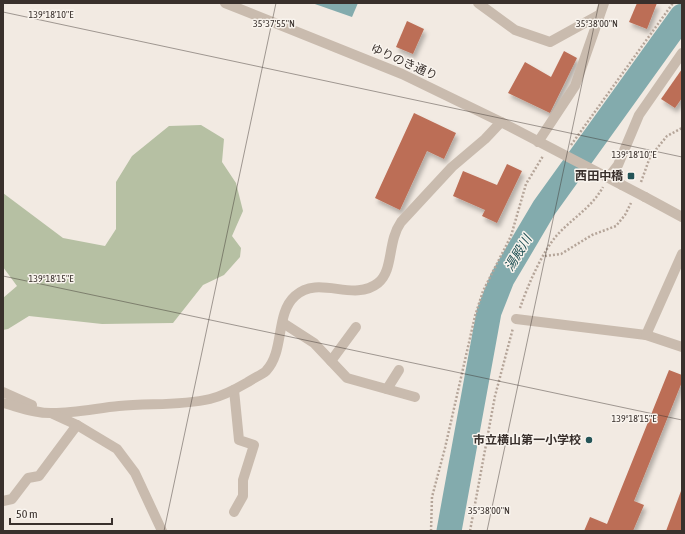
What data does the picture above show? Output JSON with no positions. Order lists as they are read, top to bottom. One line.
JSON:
{"streets":{"street":["ゆりのき通り"]},"water":["湯殿川"],"places":{"transit":["西田中橋"],"other":["市立横山第一小学校"]},"scale_bar":"50 m","coordinates":["139°18'10\"E","35°37'55\"N","35°38'00\"N","139°18'15\"E"]}
